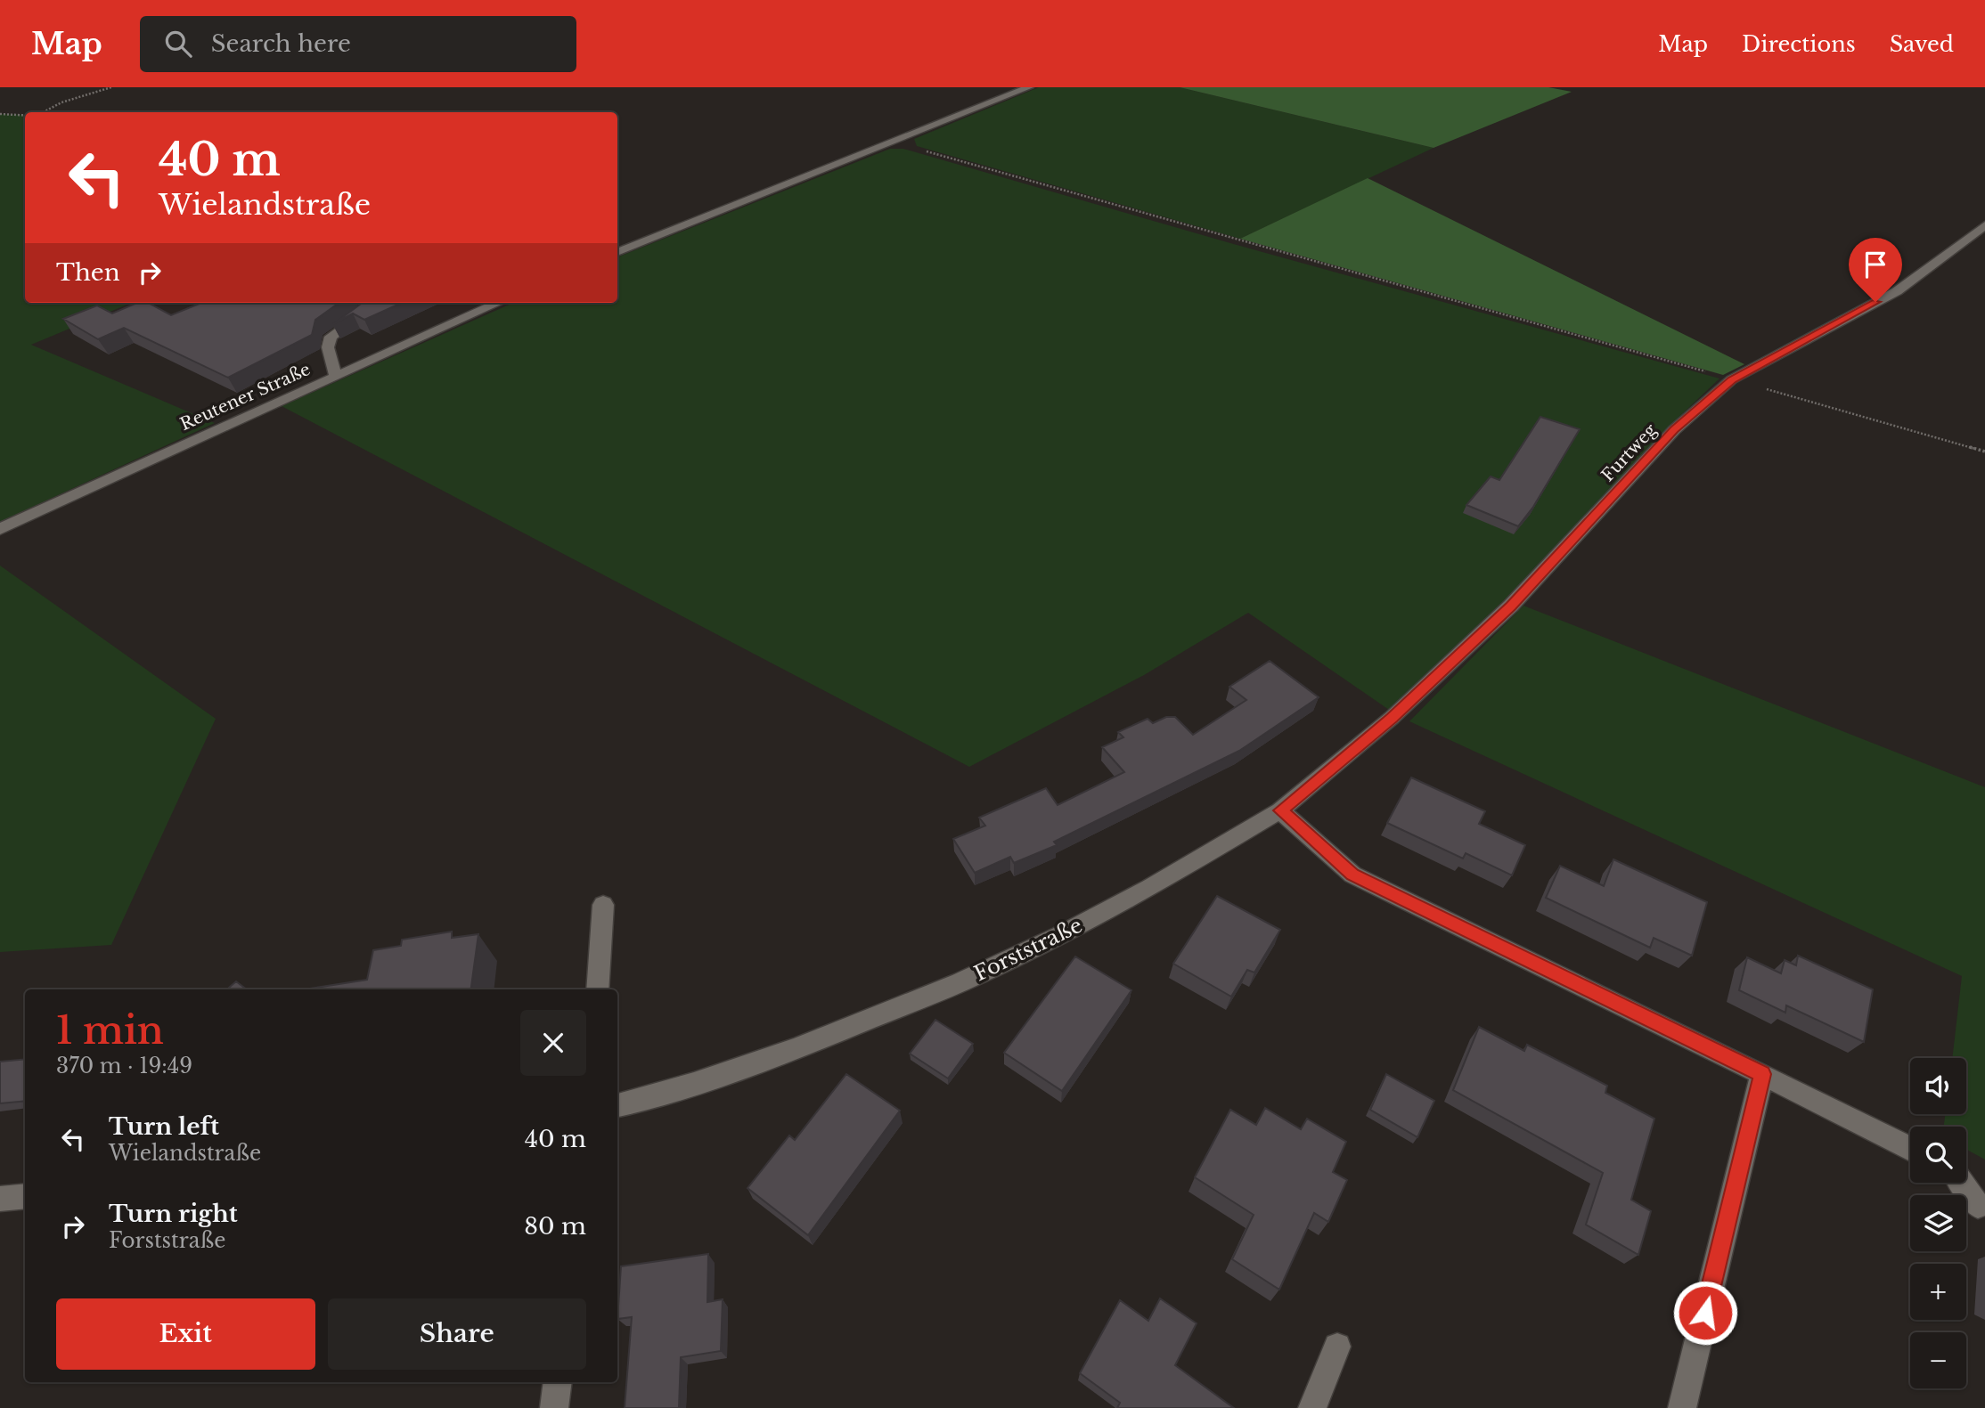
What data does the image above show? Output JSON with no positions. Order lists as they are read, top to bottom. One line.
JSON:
{"streets":{"street":["Reutener Straße","Furtweg","Forststraße"]},"crossings":[["Furtweg","Forststraße"]],"page":{"header":"Map","search":"Search here","nav":["Map","Directions","Saved"],"turn":["40 m","Wielandstraße"],"then":"Then","heading":["1 min","370 m · 19:49"],"map_buttons":["+","−"],"list":[{"name":"Turn left","note":"Wielandstraße","value":"40 m"},{"name":"Turn right","note":"Forststraße","value":"80 m"}],"buttons":["Exit","Share"]}}
